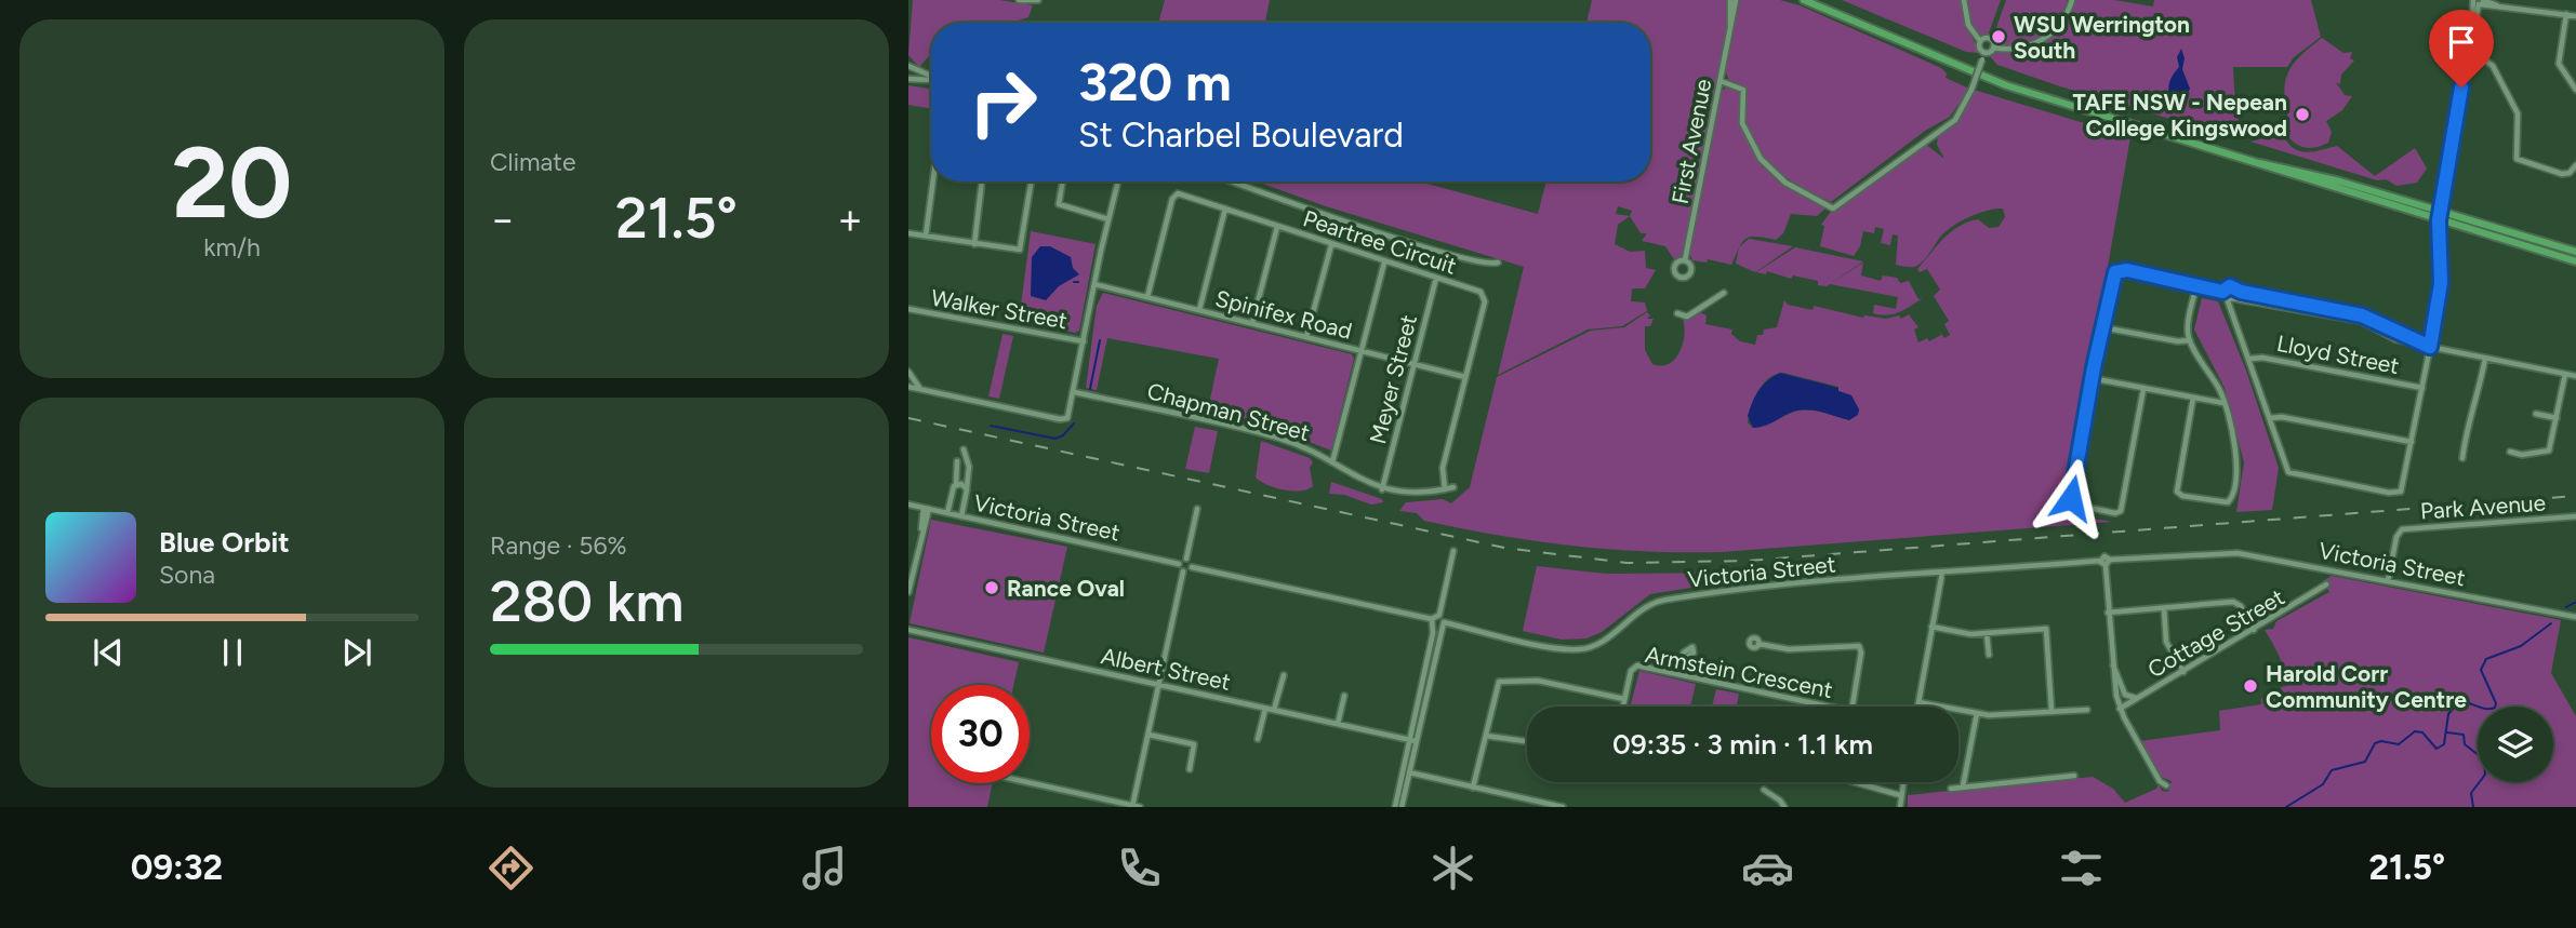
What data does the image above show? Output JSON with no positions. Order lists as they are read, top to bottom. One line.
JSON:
{"streets":{"street":["First Avenue","Peartree Circuit","Walker Street","Spinifex Road","Lloyd Street","Meyer Street","Chapman Street","Park Avenue","Victoria Street","Cottage Street","Albert Street","Armstein Crescent"]},"crossings":[["Peartree Circuit","Spinifex Road"],["Peartree Circuit","Meyer Street"],["Peartree Circuit","Chapman Street"],["Spinifex Road","Meyer Street"],["Meyer Street","Chapman Street"],["Park Avenue","Victoria Street"]],"places":["WSU Werrington South","TAFE NSW - Nepean College Kingswood","Rance Oval","Harold Corr Community Centre"],"page":{"tile":[["20","km/h"],"Climate",["Range · 56%","280 km"]],"turn":["320 m","St Charbel Boulevard"],"heat":["−","21.5°","+"],"song":["Blue Orbit","Sona"],"limit":"30","trip":"09:35 · 3 min · 1.1 km","tabs":["09:32","21.5°"]}}
